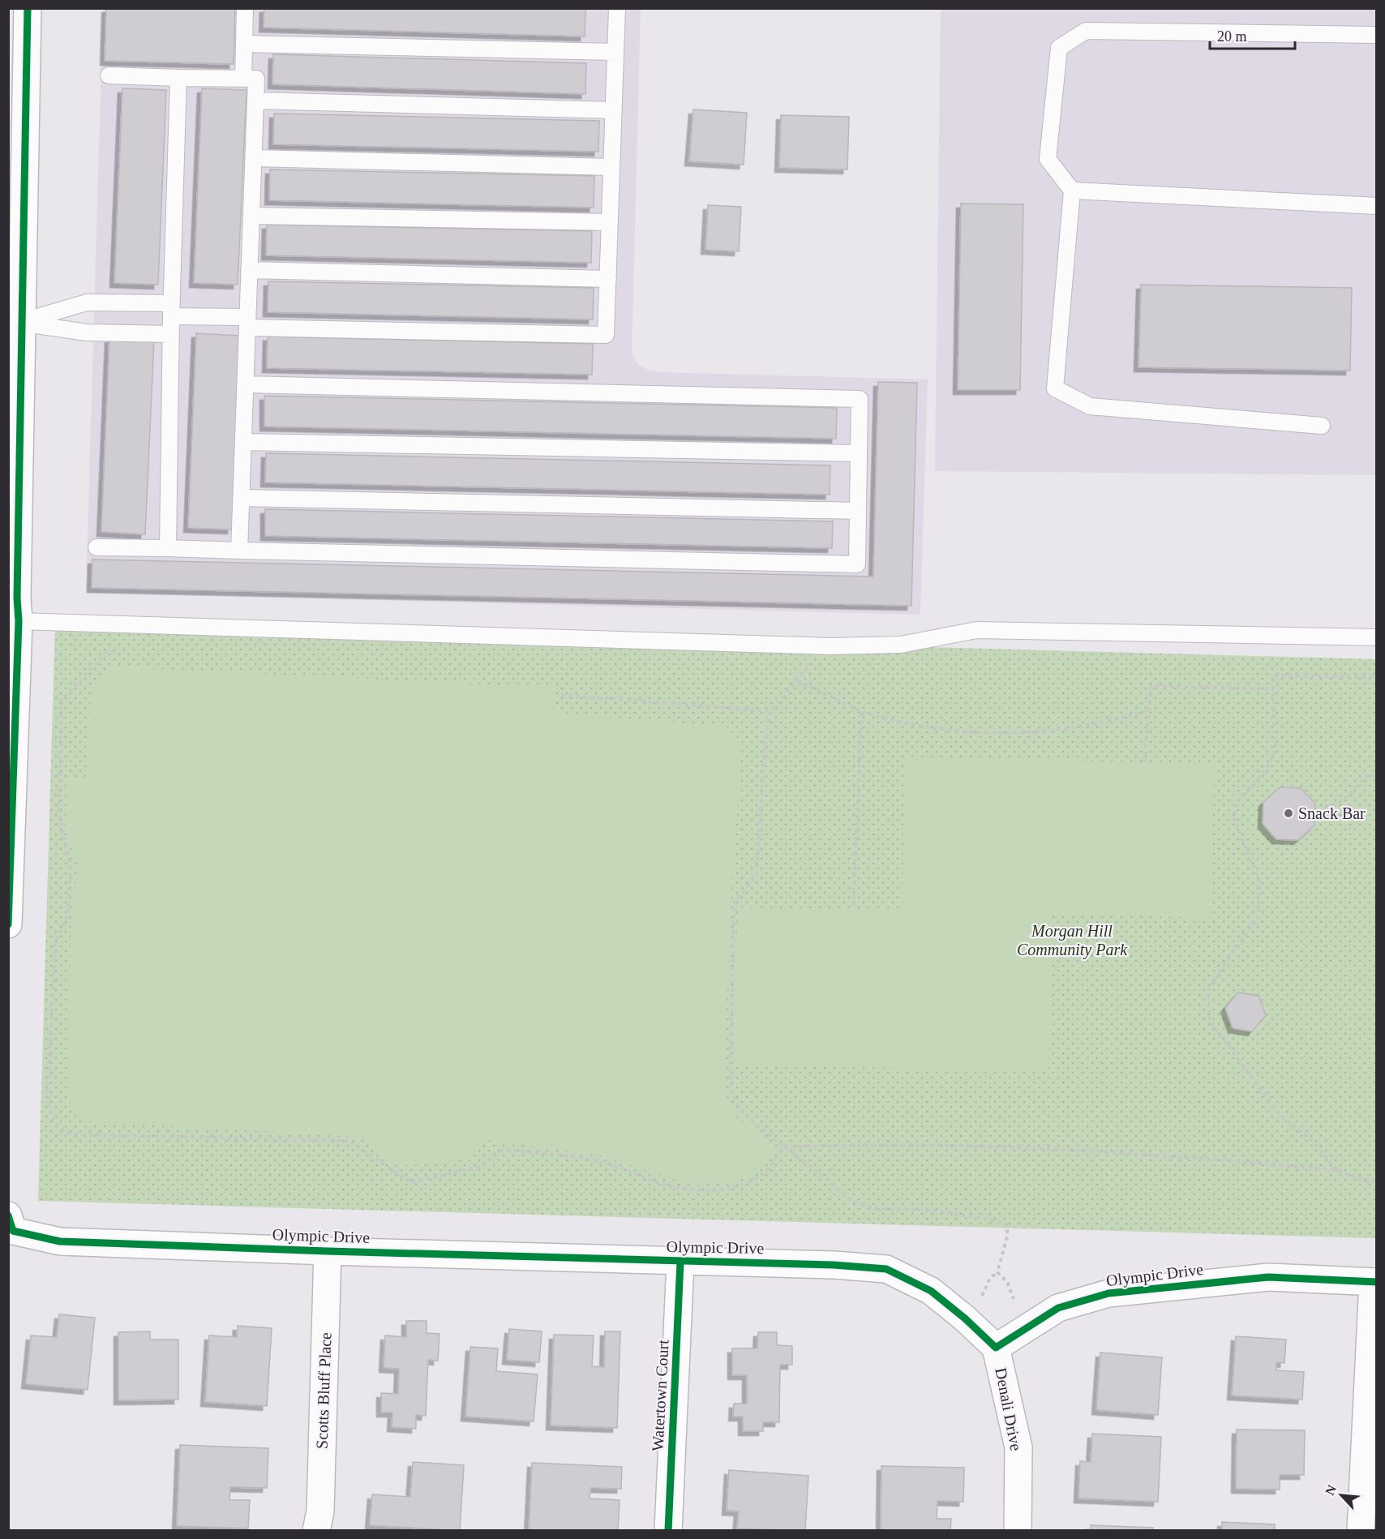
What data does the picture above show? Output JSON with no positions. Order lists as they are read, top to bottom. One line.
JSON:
{"streets":{"street":["Olympic Drive","Scotts Bluff Place","Watertown Court","Denali Drive"]},"crossings":[["Olympic Drive","Scotts Bluff Place"],["Olympic Drive","Watertown Court"],["Olympic Drive","Denali Drive"]],"parks":["Morgan Hill Community Park"],"places":["Snack Bar"],"scale_bar":"20 m","north":"top left"}
